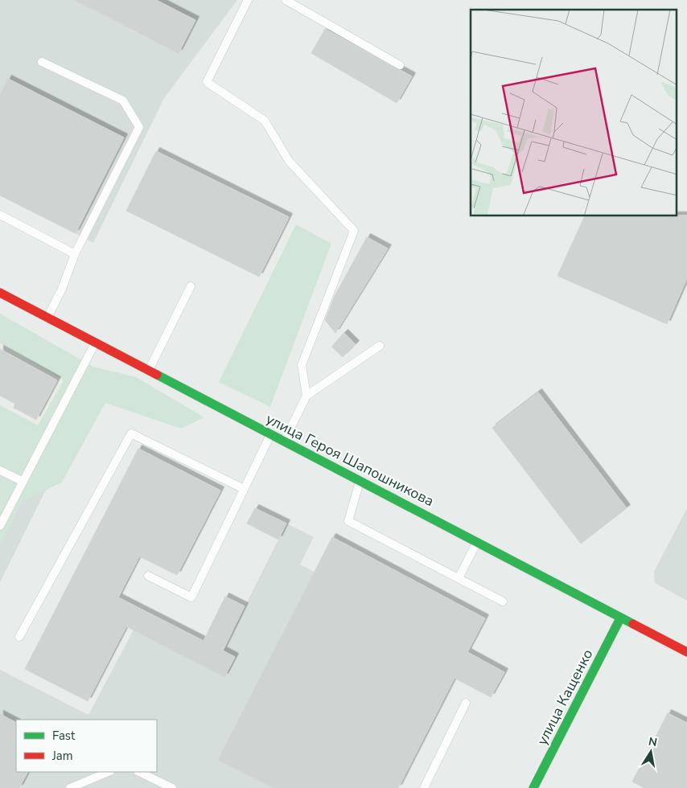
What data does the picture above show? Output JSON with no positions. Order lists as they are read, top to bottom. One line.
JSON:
{"streets":{"street":["улица Героя Шапошникова","улица Кащенко"]},"crossings":[["улица Героя Шапошникова","улица Кащенко"]],"legend":["Fast","Jam"],"north":"top"}
